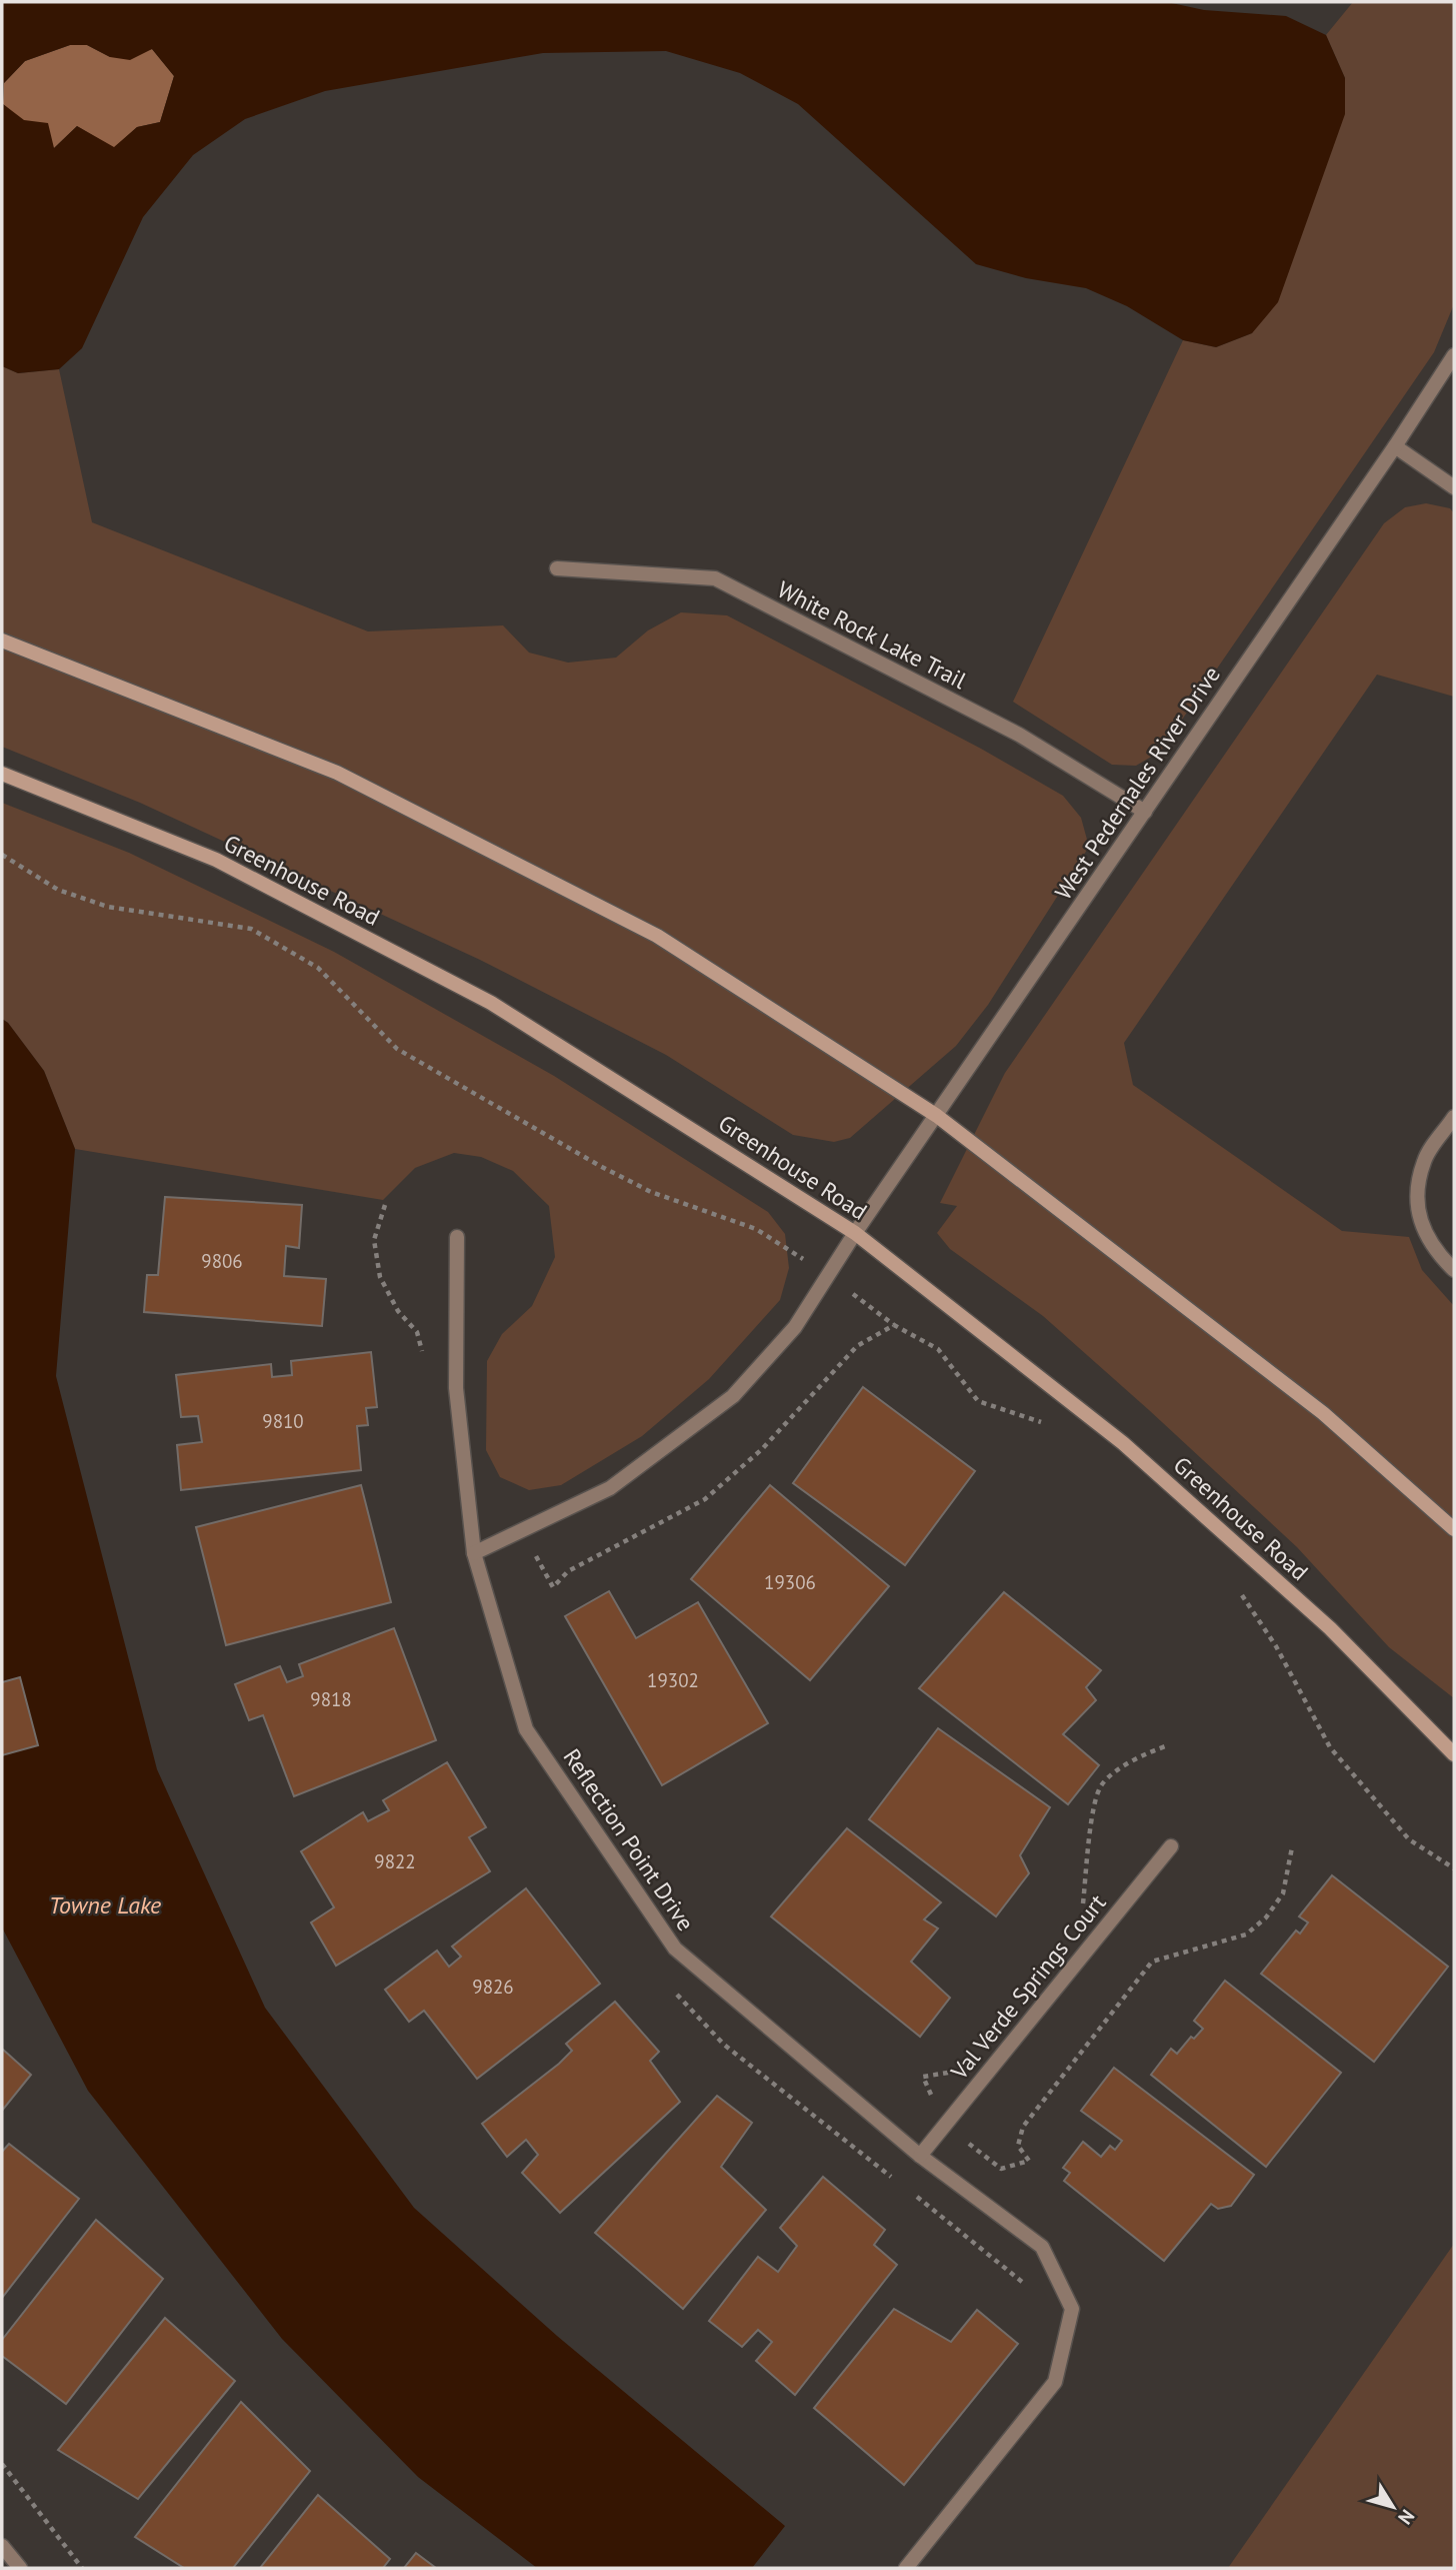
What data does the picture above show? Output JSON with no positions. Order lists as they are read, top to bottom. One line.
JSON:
{"streets":{"main road":["Greenhouse Road"],"street":["White Rock Lake Trail","West Pedernales River Drive","Reflection Point Drive","Val Verde Springs Court"]},"crossings":[["White Rock Lake Trail","West Pedernales River Drive"],["West Pedernales River Drive","Greenhouse Road"],["West Pedernales River Drive","Reflection Point Drive"],["Reflection Point Drive","Val Verde Springs Court"]],"water":["Towne Lake"],"house_numbers":["9806","9810","19306","19302","9818","9822","9826"],"north":"bottom right"}
